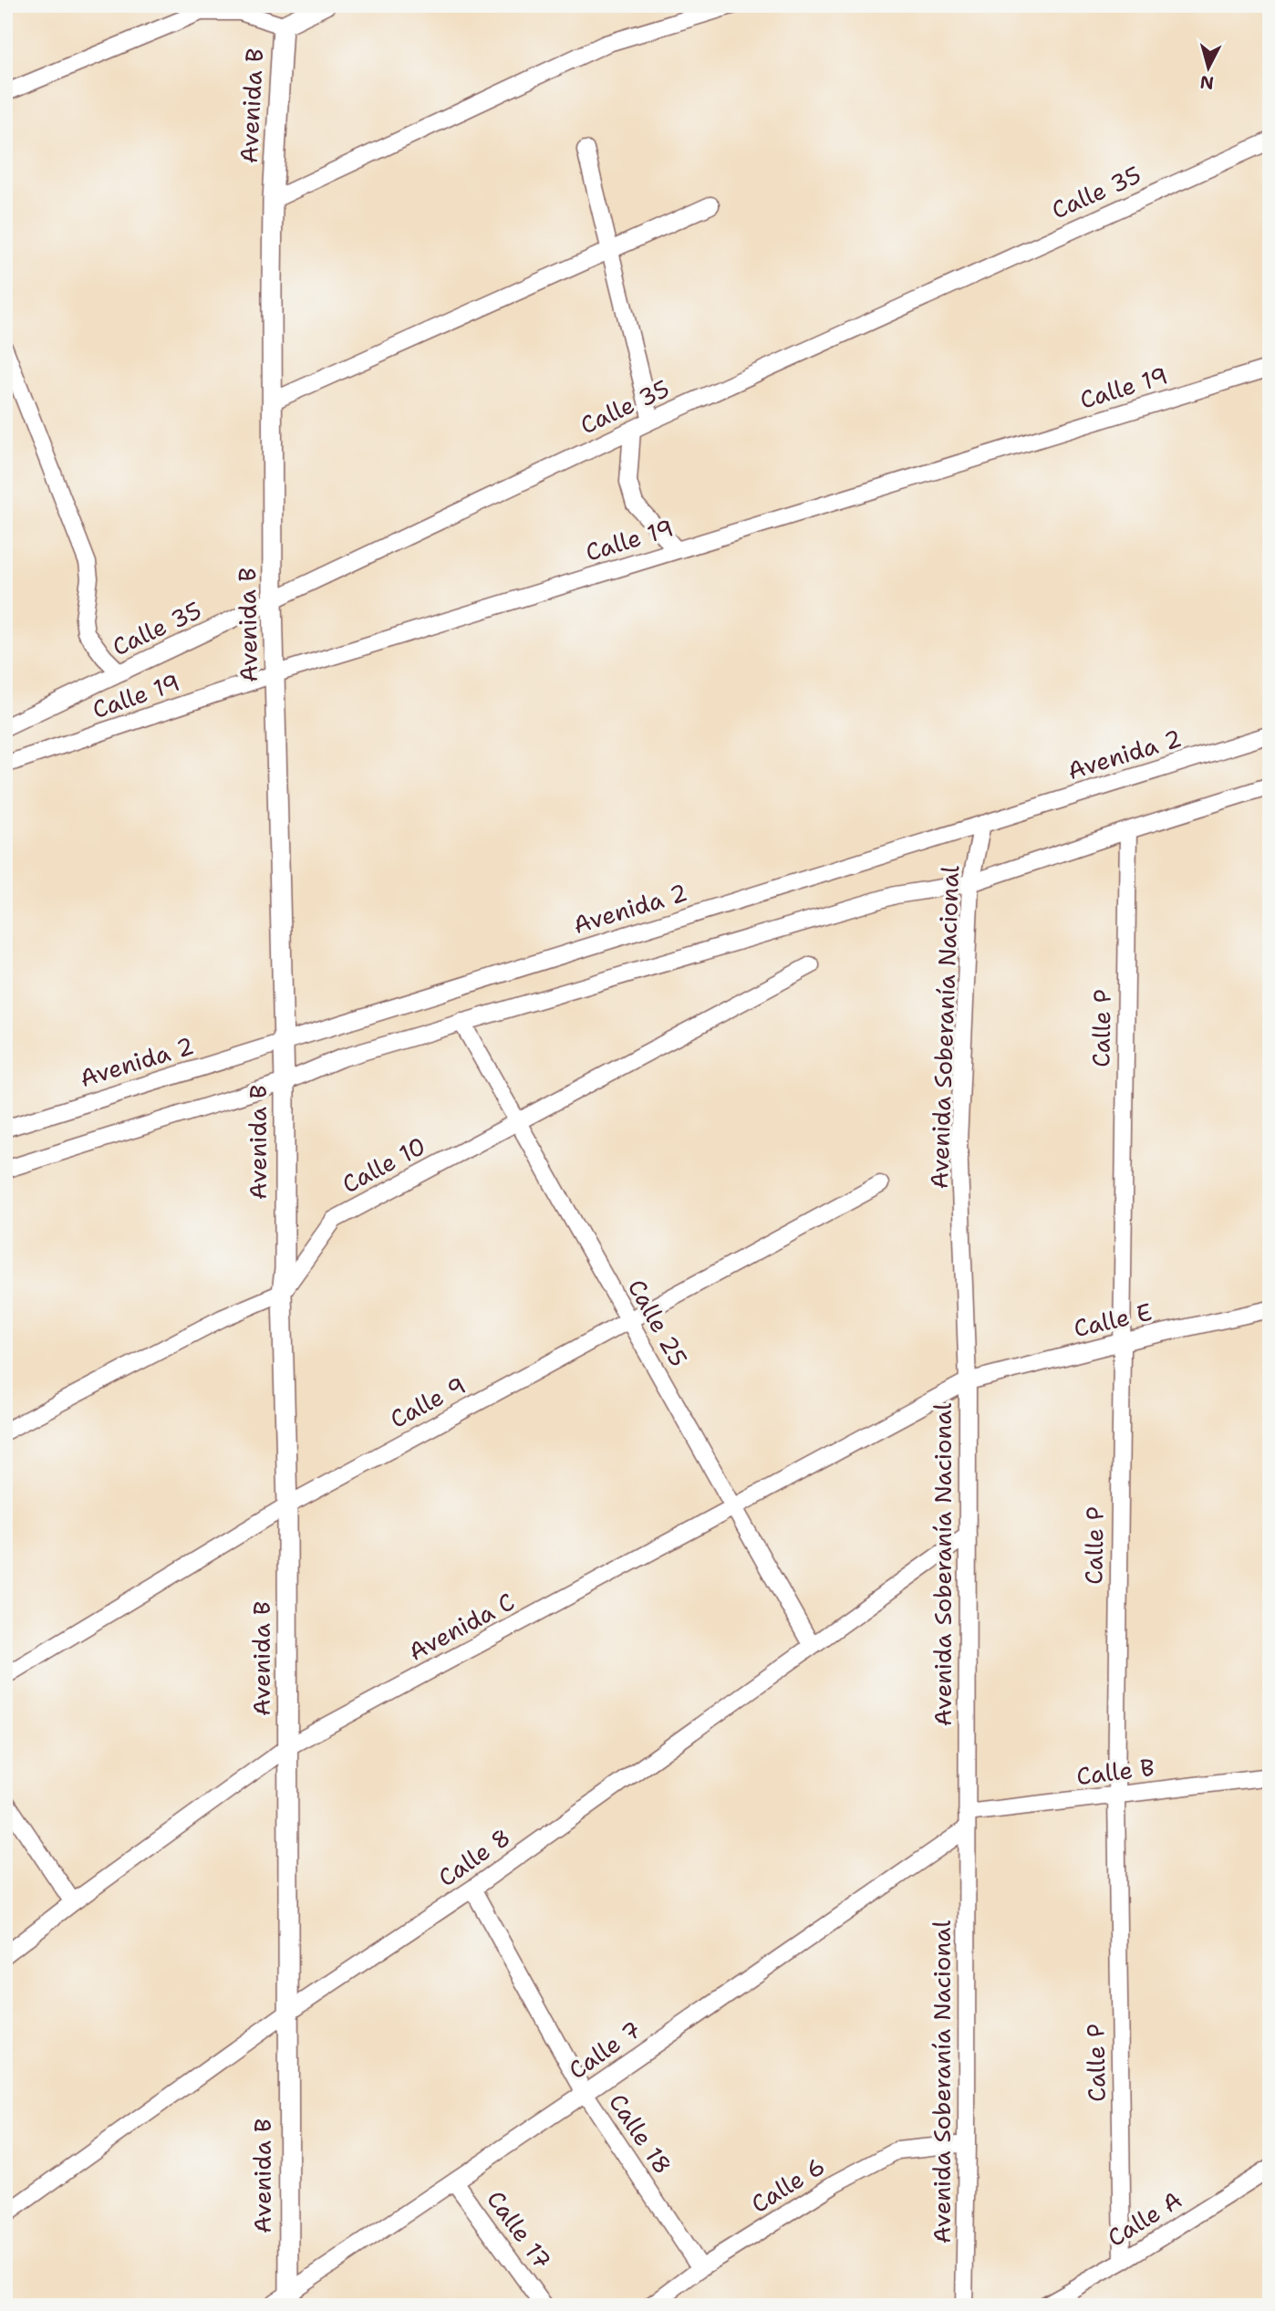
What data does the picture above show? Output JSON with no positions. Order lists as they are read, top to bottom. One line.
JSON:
{"streets":{"street":["Avenida B","Calle 35","Calle 19","Avenida 2","Avenida Soberanía Nacional","Calle P","Calle 10","Calle E","Calle 25","Calle 9","Avenida C","Calle B","Calle 8","Calle 7","Calle 18","Calle 6","Calle A","Calle 17"]},"crossings":[["Avenida B","Calle 35"],["Avenida B","Calle 19"],["Avenida B","Avenida 2"],["Avenida B","Calle 10"],["Avenida B","Calle 9"],["Avenida B","Avenida C"],["Avenida B","Calle 8"],["Avenida B","Calle 7"],["Avenida 2","Avenida Soberanía Nacional"],["Avenida Soberanía Nacional","Calle E"],["Avenida Soberanía Nacional","Avenida C"],["Avenida Soberanía Nacional","Calle B"],["Avenida Soberanía Nacional","Calle 8"],["Avenida Soberanía Nacional","Calle 7"],["Avenida Soberanía Nacional","Calle 6"],["Calle P","Calle E"],["Calle P","Calle B"],["Calle P","Calle A"],["Calle 10","Calle 25"],["Calle E","Avenida C"],["Calle 25","Calle 9"],["Calle 25","Avenida C"],["Calle 25","Calle 8"],["Calle B","Calle 7"],["Calle 8","Calle 18"],["Calle 7","Calle 18"],["Calle 7","Calle 17"],["Calle 18","Calle 6"]],"north":"bottom"}
